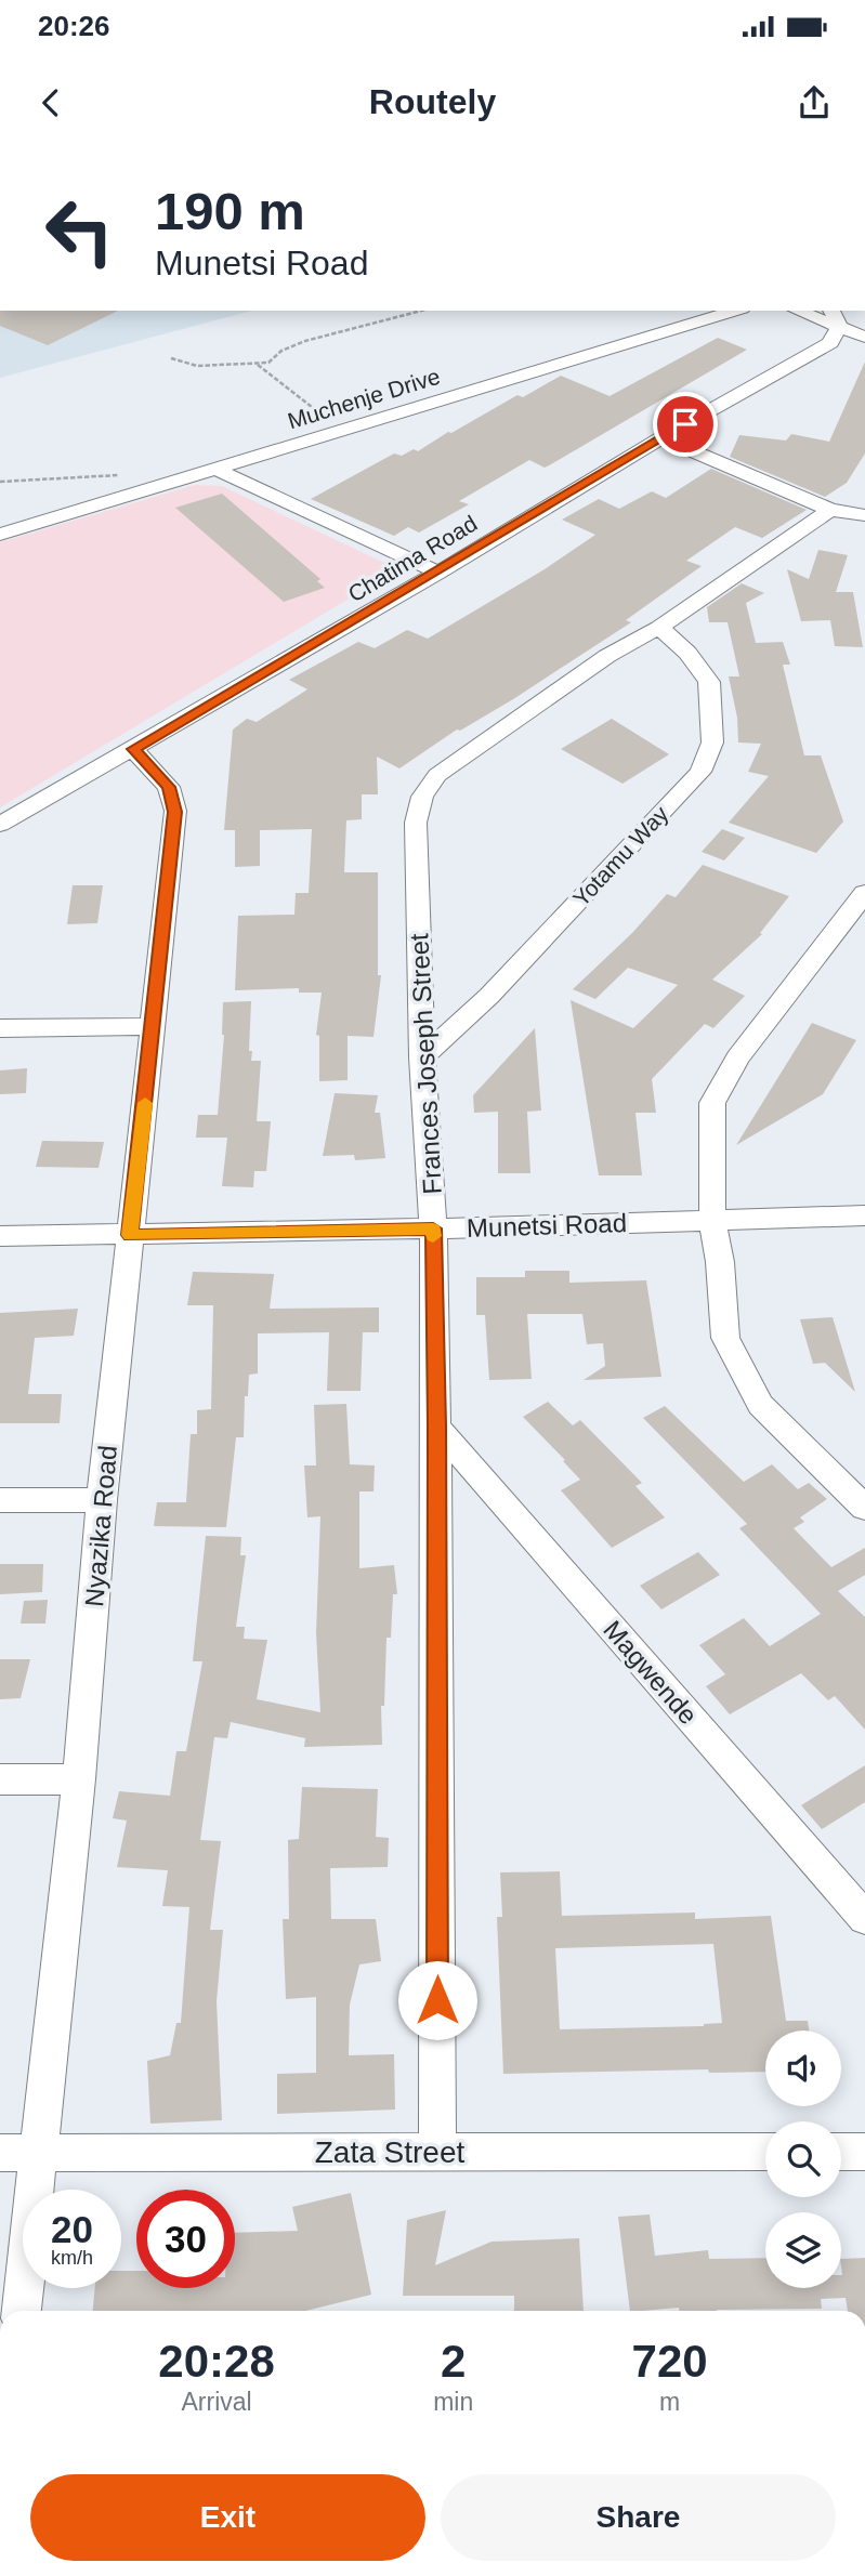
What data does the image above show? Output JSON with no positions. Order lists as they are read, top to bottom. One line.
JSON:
{"streets":{"street":["Muchenje Drive","Chatima Road","Yotamu Way","Frances Joseph Street","Munetsi Road","Nyazika Road","Magwende","Zata Street"]},"crossings":[["Chatima Road","Nyazika Road"],["Yotamu Way","Frances Joseph Street"],["Frances Joseph Street","Munetsi Road"],["Frances Joseph Street","Magwende"],["Frances Joseph Street","Zata Street"],["Munetsi Road","Nyazika Road"],["Nyazika Road","Zata Street"]],"page":{"status":"20:26","header":"Routely","turn":["190 m","Munetsi Road"],"speed":"20 km/h","limit":"30","eta":["20:28","Arrival","2","min","720","m"],"buttons":["Exit","Share"]}}
